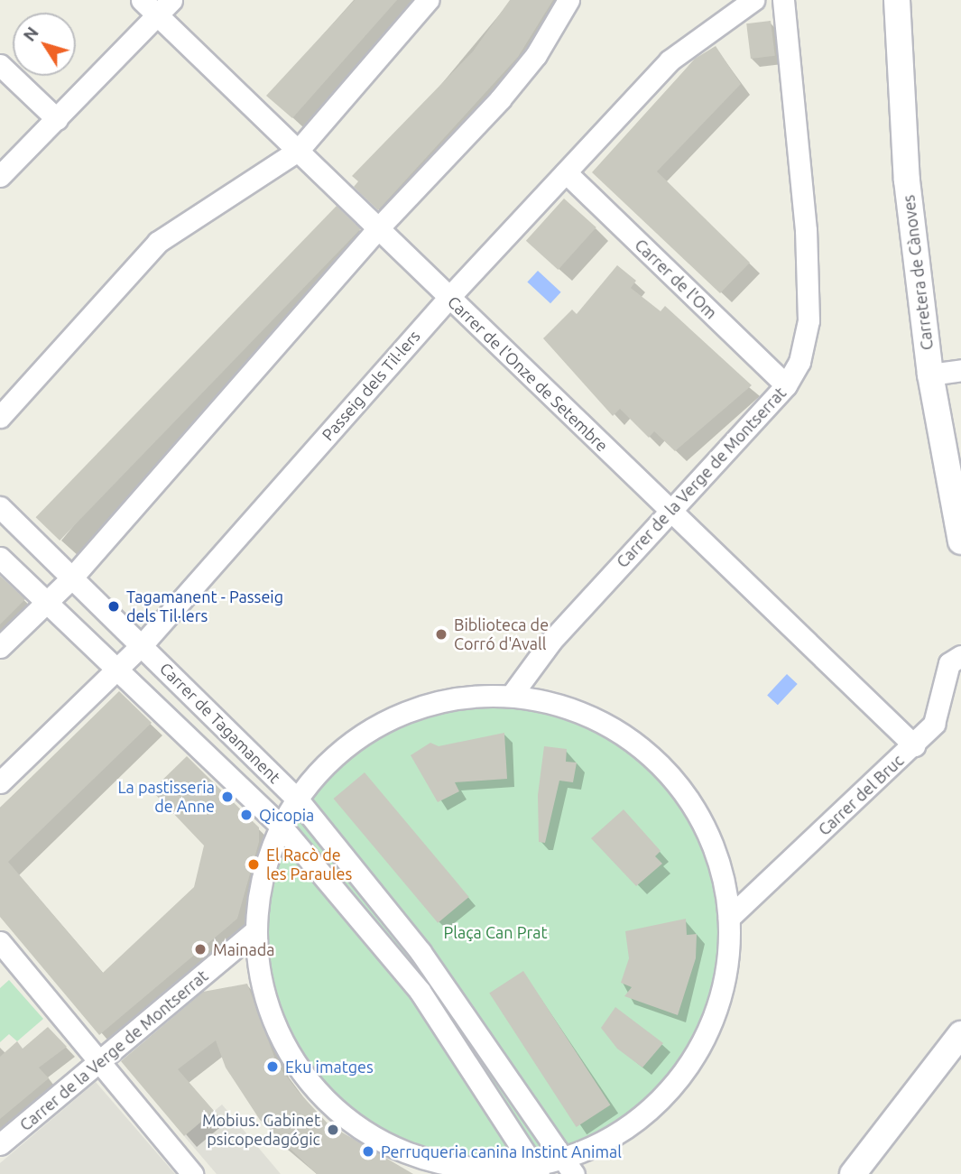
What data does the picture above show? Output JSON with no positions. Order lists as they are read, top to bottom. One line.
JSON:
{"streets":{"street":["Carretera de Cànoves","Carrer de l'Om","Carrer de l'Onze de Setembre","Passeig dels Til·lers","Carrer de la Verge de Montserrat","Carrer de Tagamanent","Carrer del Bruc"]},"crossings":[["Carrer de l'Om","Passeig dels Til·lers"],["Carrer de l'Om","Carrer de la Verge de Montserrat"],["Carrer de l'Onze de Setembre","Passeig dels Til·lers"],["Carrer de l'Onze de Setembre","Carrer de la Verge de Montserrat"],["Carrer de l'Onze de Setembre","Carrer del Bruc"],["Passeig dels Til·lers","Carrer de Tagamanent"]],"parks":["Plaça Can Prat"],"places":["Tagamanent - Passeig dels Til·lers","Biblioteca de Corró d'Avall","La pastisseria de Anne","Qicopia","El Racò de les Paraules","Mainada","Eku imatges","Mobius. Gabinet psicopedagógic","Perruqueria canina Instint Animal"],"north":"top left"}
